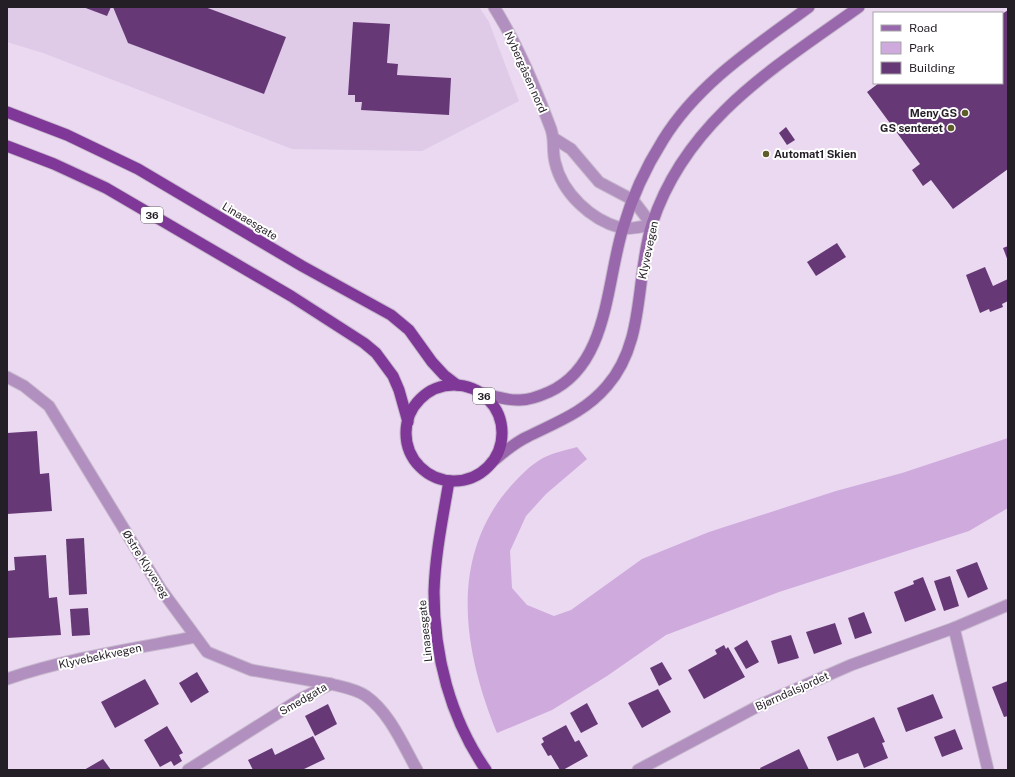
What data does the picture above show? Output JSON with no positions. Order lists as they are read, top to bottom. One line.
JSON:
{"streets":{"highway":["36","Linaaesgate"],"main road":["Klyvevegen"],"street":["Nybergåsen nord","Østre Klyveveg","Klyvebekkvegen","Bjørndalsjordet","Smedgata"]},"crossings":[["Nybergåsen nord","Klyvevegen"],["Linaaesgate","Klyvevegen"],["Østre Klyveveg","Klyvebekkvegen"],["Østre Klyveveg","Smedgata"]],"places":["Meny GS","GS senteret","Automat1 Skien"],"legend":["Road","Park","Building"]}
